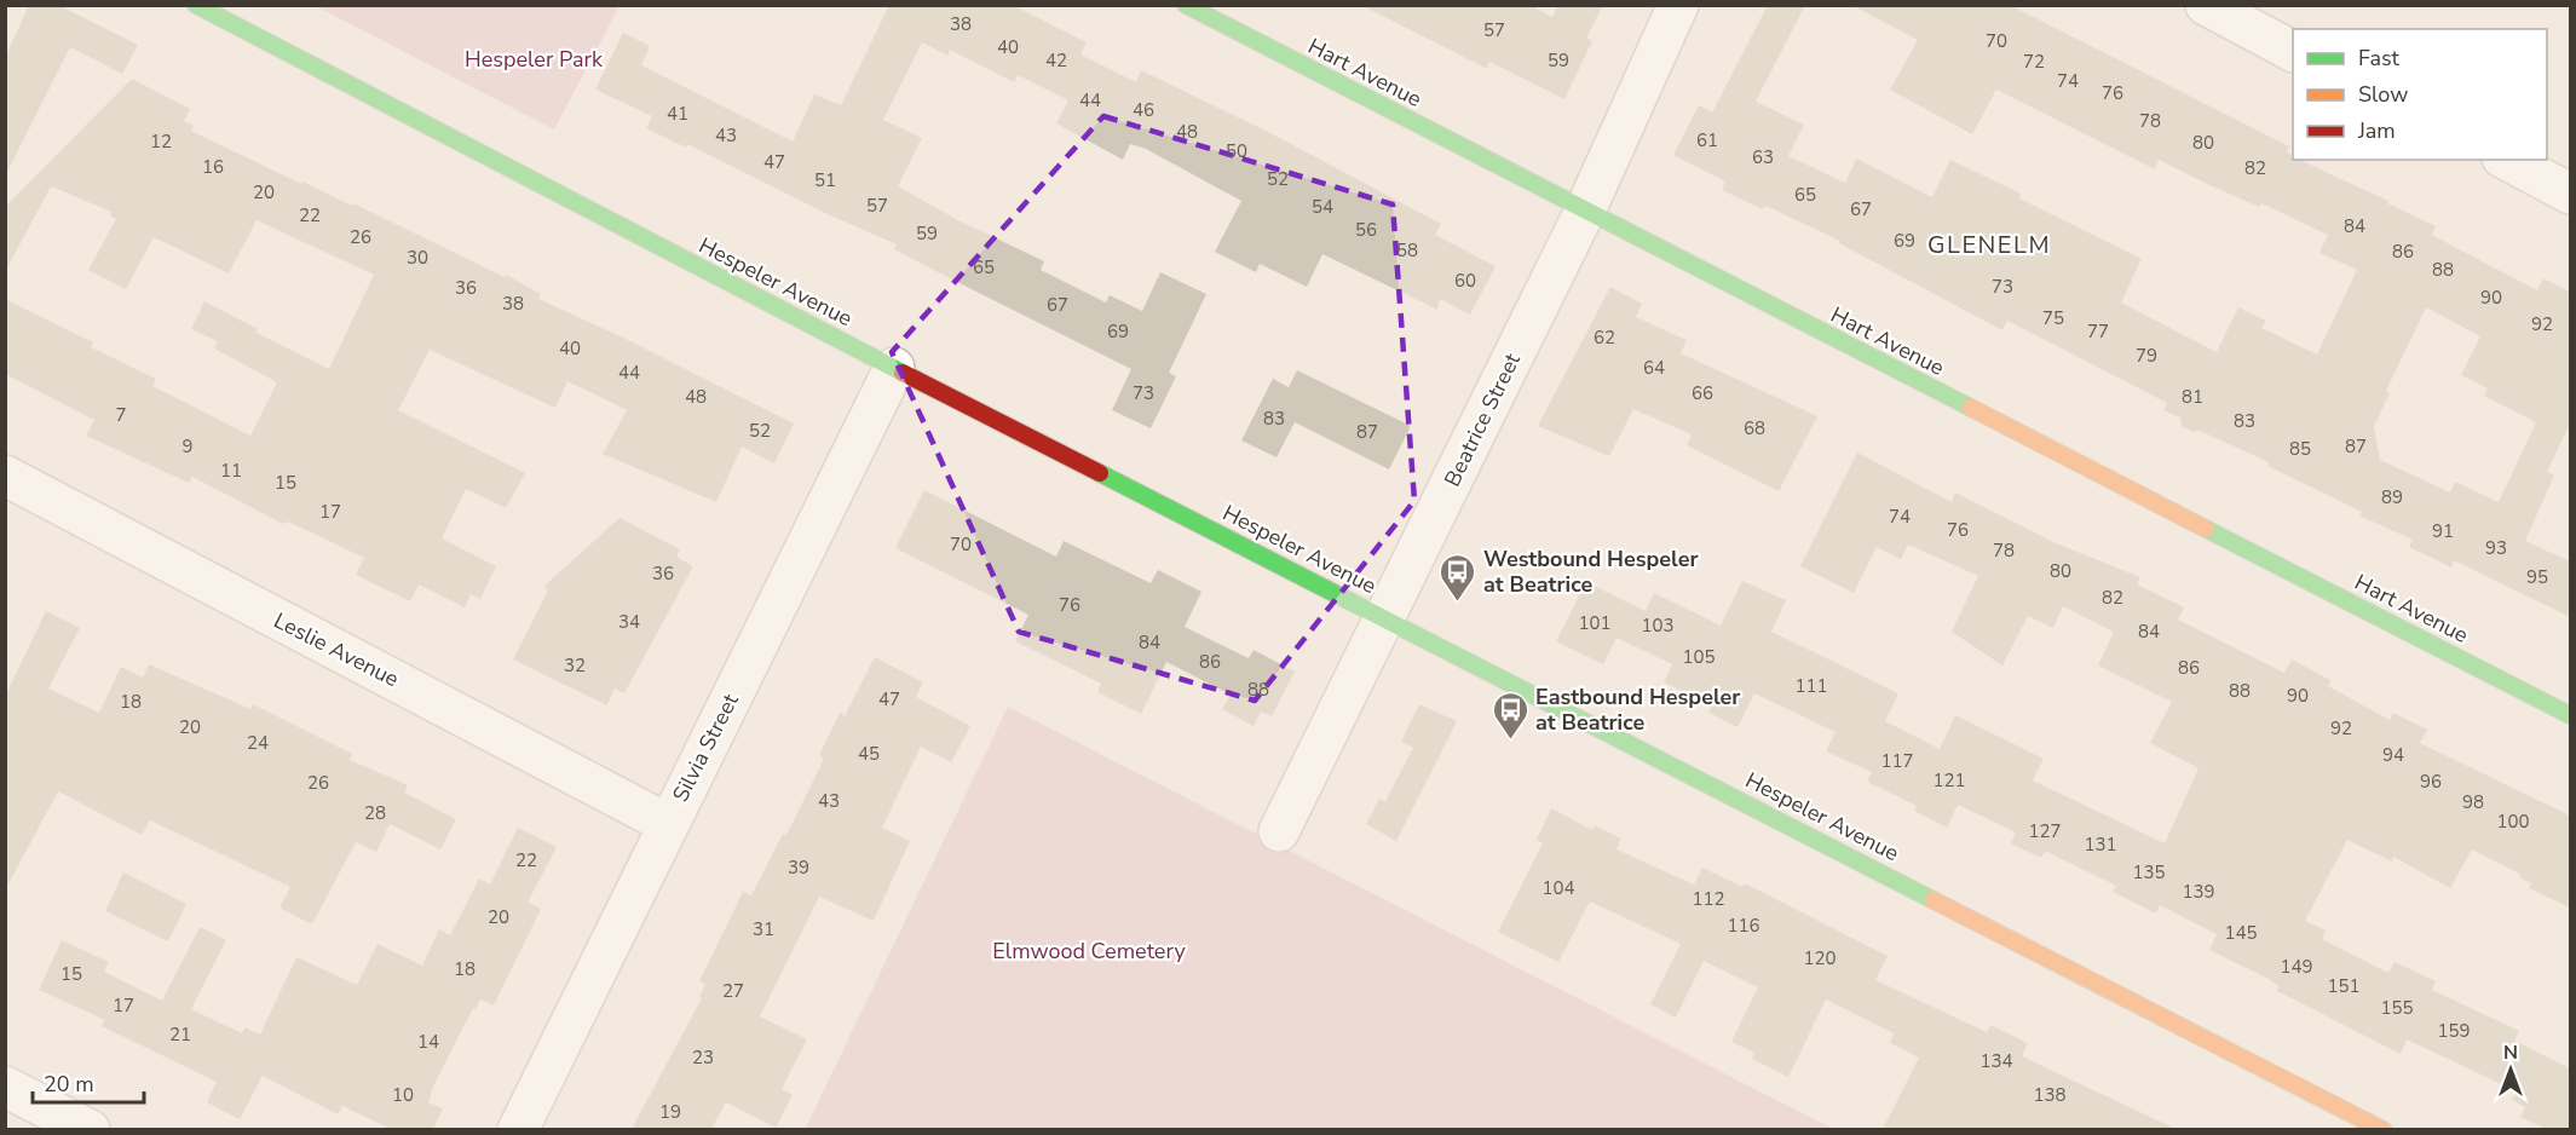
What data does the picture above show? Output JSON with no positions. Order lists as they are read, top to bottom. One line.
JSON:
{"streets":{"main road":["Hart Avenue","Hespeler Avenue"],"street":["Beatrice Street","Leslie Avenue","Silvia Street"]},"crossings":[["Hart Avenue","Beatrice Street"],["Hespeler Avenue","Beatrice Street"],["Hespeler Avenue","Silvia Street"],["Leslie Avenue","Silvia Street"]],"districts":["GLENELM"],"parks":["Hespeler Park","Elmwood Cemetery"],"places":{"bus stop":["Westbound Hespeler at Beatrice","Eastbound Hespeler at Beatrice"]},"house_numbers":["38","57","70","40","42","59","72","74","76","44","46","41","78","48","43","61","12","80","50","63","47","16","82","52","51","20","65","57","54","67","22","84","56","59","26","69","58","86","30","65","88","60","73","36","90","38","67","75","92","69","77","62","40","79","64","44","73","66","48","81","7","83","83","68","52","87","9","87","85","11","15","89","17","74","76","91","70","93","78","80","36","95","82","76","34","101","103","84","84","105","86","32","86","111","88","88","90","47","18","20","92","24","45","94","117","121","96","26","43","98","28","100","127","131","22","39","135","104","139","112","20","116","31","145","120","149","18","15","151","27","17","155","159","21","14","23","134","10","138","19"],"legend":["Fast","Slow","Jam"],"scale_bar":"20 m","north":"top"}
